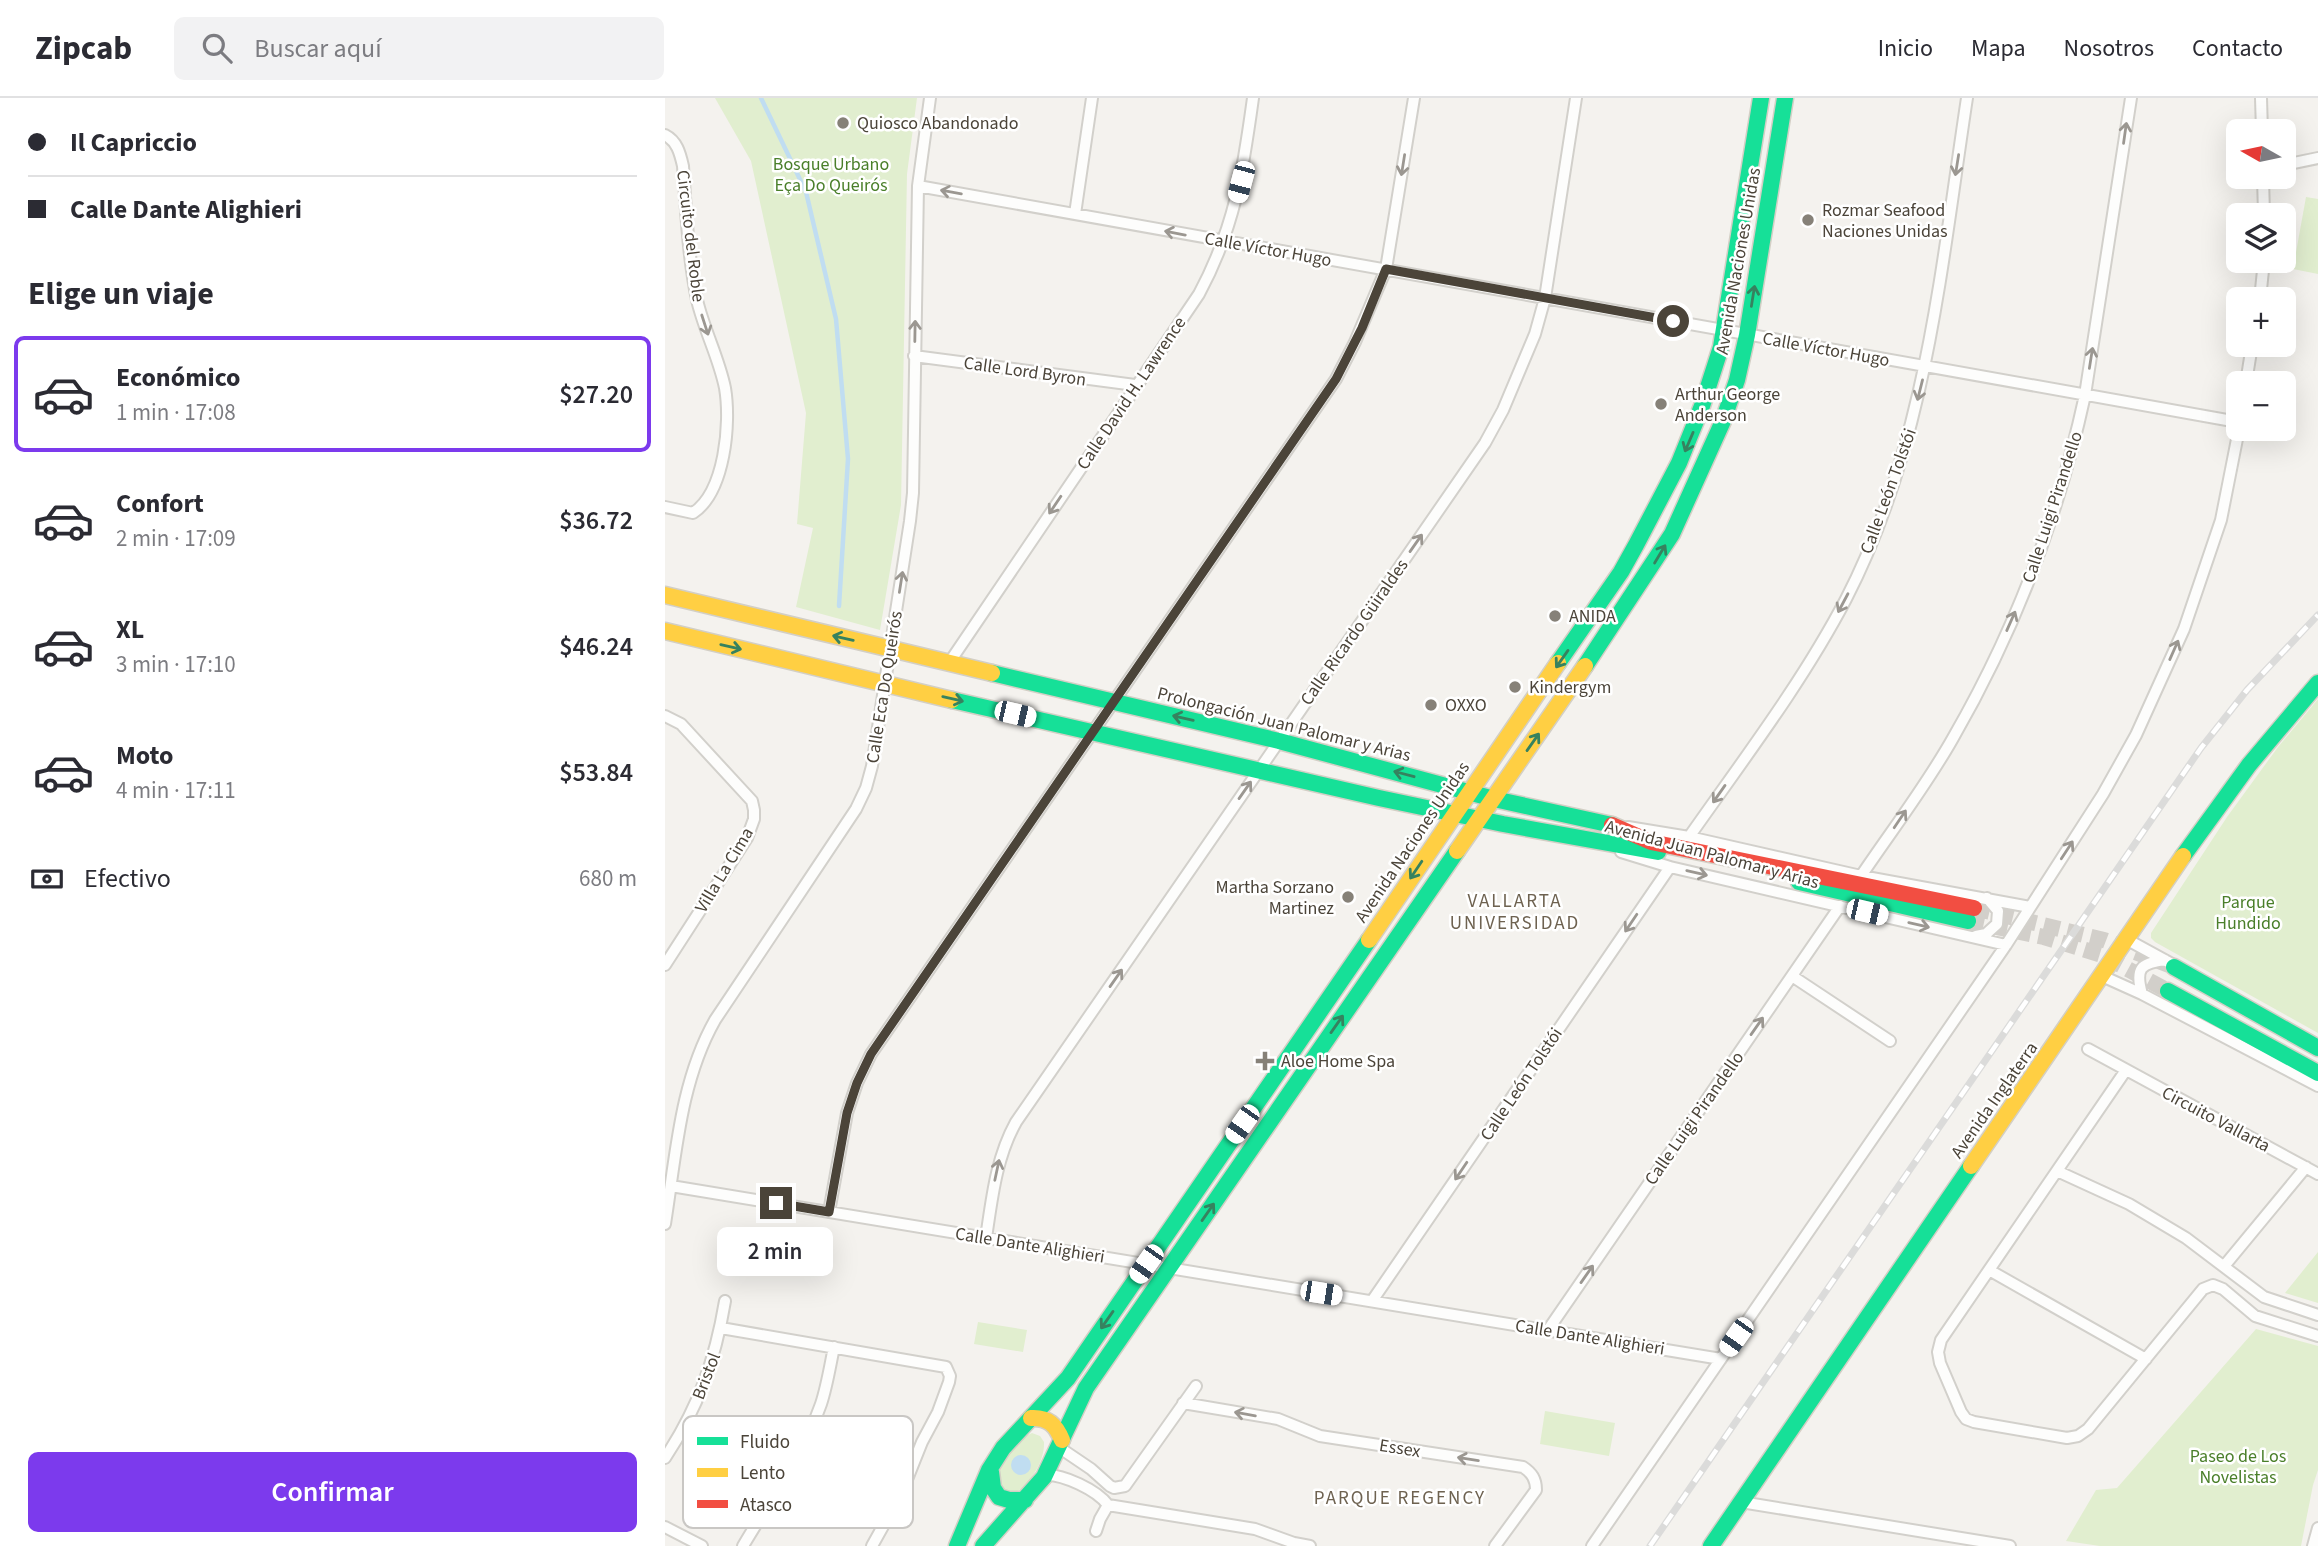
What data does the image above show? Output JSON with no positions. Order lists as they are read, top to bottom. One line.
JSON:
{"streets":{"street":["Circuito del Roble","Calle Víctor Hugo","Avenida Naciones Unidas","Calle Lord Byron","Calle David H. Lawrence","Calle León Tolstói","Calle Luigi Pirandello","Calle Ricardo Güiraldes","Calle Eca Do Queirós","Prolongación Juan Palomar y Arias","Avenida Juan Palomar y Arias","Villa La Cima","Avenida Inglaterra","Circuito Vallarta","Calle Dante Alighieri","Bristol","Essex"]},"crossings":[["Calle Víctor Hugo","Avenida Naciones Unidas"],["Calle Víctor Hugo","Calle David H. Lawrence"],["Calle Víctor Hugo","Calle León Tolstói"],["Calle Víctor Hugo","Calle Luigi Pirandello"],["Calle Víctor Hugo","Calle Ricardo Güiraldes"],["Calle Víctor Hugo","Calle Eca Do Queirós"],["Avenida Naciones Unidas","Prolongación Juan Palomar y Arias"],["Avenida Naciones Unidas","Calle Dante Alighieri"],["Calle Lord Byron","Calle David H. Lawrence"],["Calle Lord Byron","Calle Eca Do Queirós"],["Calle David H. Lawrence","Prolongación Juan Palomar y Arias"],["Calle León Tolstói","Avenida Juan Palomar y Arias"],["Calle León Tolstói","Calle Dante Alighieri"],["Calle Luigi Pirandello","Avenida Juan Palomar y Arias"],["Calle Luigi Pirandello","Calle Dante Alighieri"],["Calle Ricardo Güiraldes","Prolongación Juan Palomar y Arias"],["Calle Ricardo Güiraldes","Calle Dante Alighieri"],["Calle Eca Do Queirós","Prolongación Juan Palomar y Arias"],["Calle Eca Do Queirós","Calle Dante Alighieri"],["Prolongación Juan Palomar y Arias","Avenida Juan Palomar y Arias"]],"one_way":["Circuito del Roble","Calle David H. Lawrence","Calle León Tolstói","Calle Luigi Pirandello","Calle Ricardo Güiraldes","Calle Eca Do Queirós"],"districts":["VALLARTA UNIVERSIDAD","PARQUE REGENCY"],"parks":["Bosque Urbano Eça Do Queirós","Parque Hundido","Paseo de Los Novelistas"],"places":{"other":["Quiosco Abandonado","Rozmar Seafood Naciones Unidas","Arthur George Anderson","ANIDA","Kindergym","OXXO","Martha Sorzano Martinez"],"health":["Aloe Home Spa"]},"legend":["Fluido","Lento","Atasco"],"north":"left","page":{"header":"Zipcab","search":"Buscar aquí","nav":["Inicio","Mapa","Nosotros","Contacto"],"banner":["Il Capriccio","Calle Dante Alighieri"],"map_buttons":["+","−"],"heading":"Elige un viaje","list":[{"name":"Económico","note":"1 min · 17:08","value":"$27.20"},{"name":"Confort","note":"2 min · 17:09","value":"$36.72"},{"name":"XL","note":"3 min · 17:10","value":"$46.24"},{"name":"Moto","note":"4 min · 17:11","value":"$53.84"}],"pay":["Efectivo","680 m"],"bubble":"2 min","buttons":"Confirmar"}}
